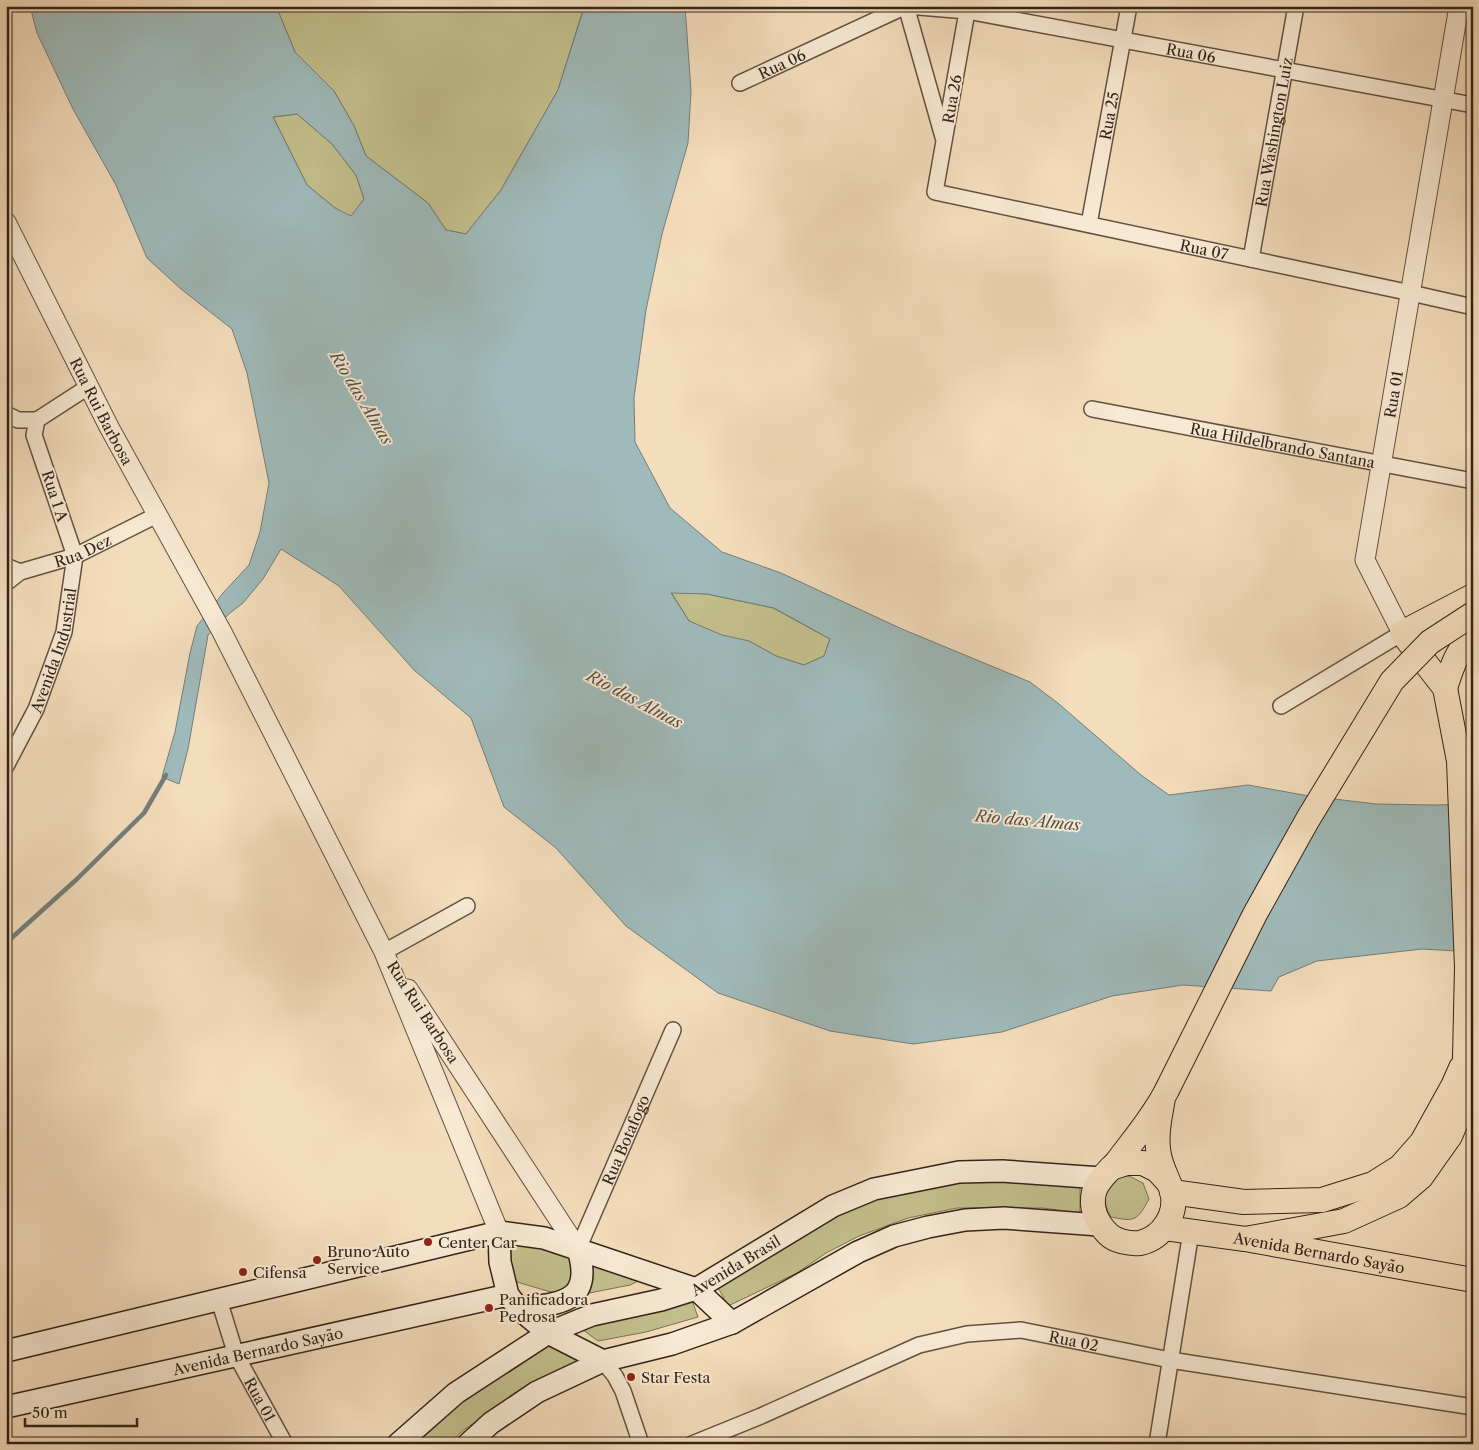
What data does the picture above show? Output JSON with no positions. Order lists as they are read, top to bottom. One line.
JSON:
{"streets":{"main road":["Rua 01","Avenida Bernardo Sayão","Avenida Brasil"],"street":["Rua 06","Rua 26","Rua 25","Rua Washington Luiz","Rua 07","Rua Rui Barbosa","Rua Hildelbrando Santana","Rua 1 A","Rua Dez","Avenida Industrial","Rua Botafogo","Rua 02"]},"crossings":[["Rua 06","Rua 26"],["Rua 06","Rua 25"],["Rua 06","Rua Washington Luiz"],["Rua 06","Rua 01"],["Rua 26","Rua 07"],["Rua 25","Rua 07"],["Rua Washington Luiz","Rua 07"],["Rua 07","Rua 01"],["Rua 01","Rua Hildelbrando Santana"],["Rua 01","Avenida Bernardo Sayão"],["Rua Rui Barbosa","Rua Dez"],["Rua Rui Barbosa","Rua Botafogo"],["Rua Rui Barbosa","Avenida Bernardo Sayão"],["Rua 1 A","Rua Dez"],["Rua 1 A","Avenida Industrial"],["Rua Dez","Avenida Industrial"],["Rua Botafogo","Avenida Bernardo Sayão"],["Avenida Bernardo Sayão","Avenida Brasil"]],"water":["Rio das Almas"],"places":["Center Car","Bruno Auto Service","Cifensa","Panificadora Pedrosa","Star Festa"],"scale_bar":"50 m"}
